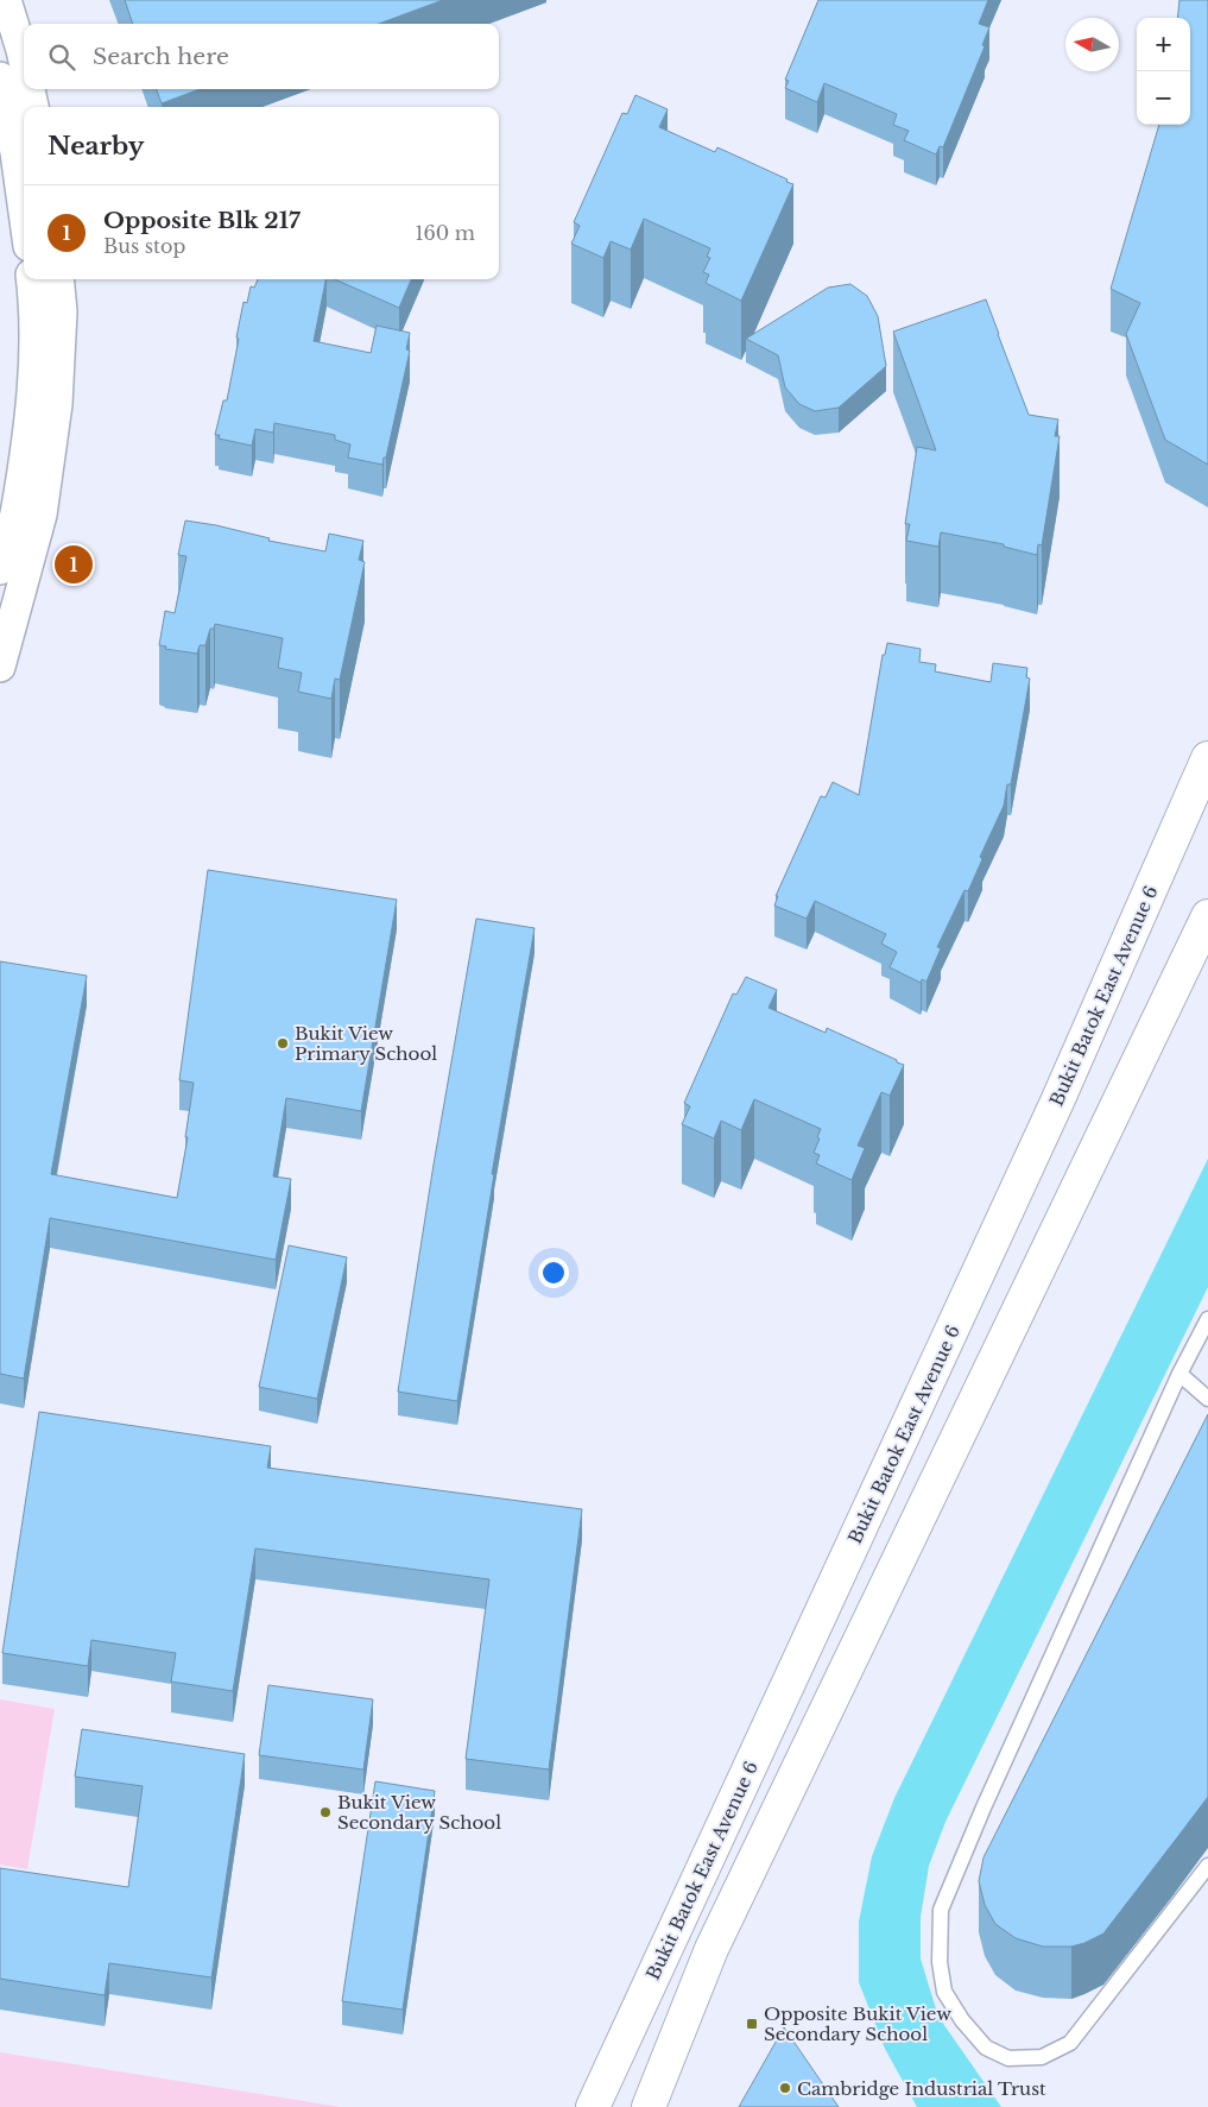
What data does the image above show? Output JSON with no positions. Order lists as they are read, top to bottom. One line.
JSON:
{"streets":{"main road":["Bukit Batok East Avenue 6"]},"places":{"other":["Bukit View Primary School","Bukit View Secondary School","Cambridge Industrial Trust"],"transit":["Opposite Bukit View Secondary School"]},"north":"left","page":{"map_buttons":["+","−"],"search":"Search here","heading":"Nearby","list":[{"mark":"1","name":"Opposite Blk 217","note":"Bus stop","value":"160 m"}],"pins":"1"}}
